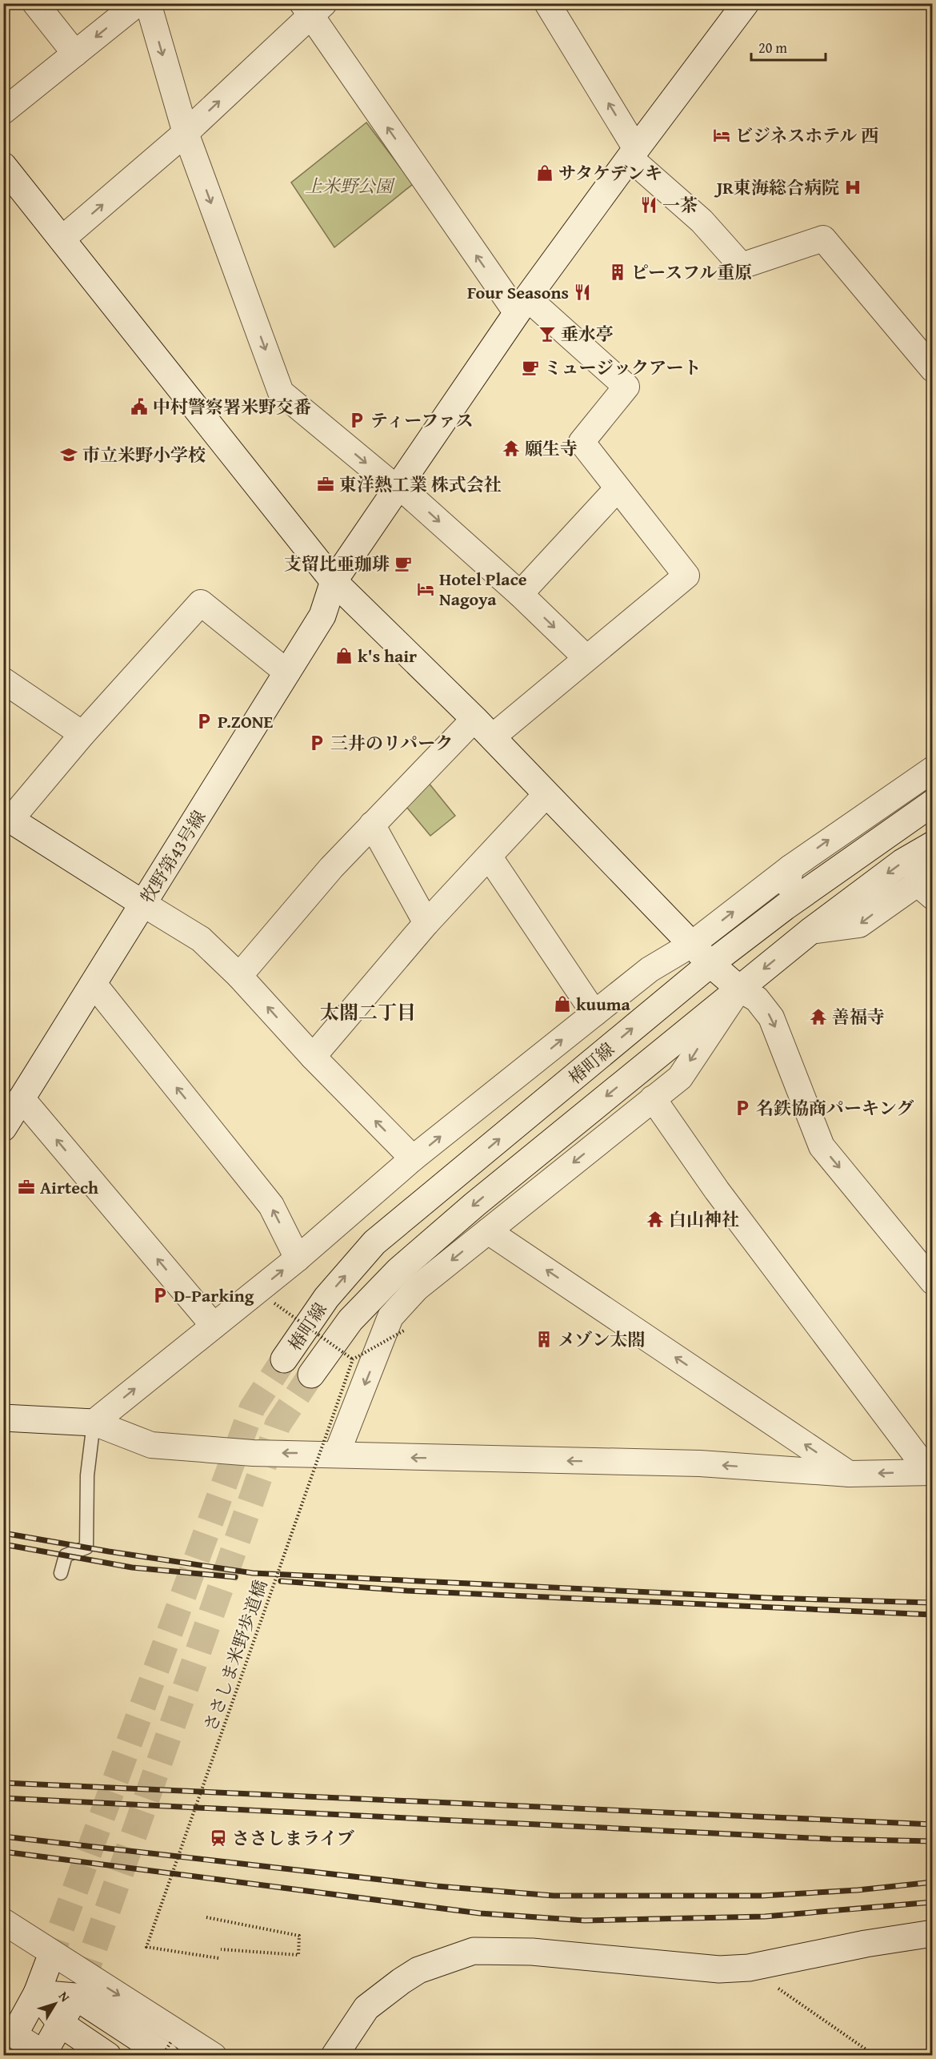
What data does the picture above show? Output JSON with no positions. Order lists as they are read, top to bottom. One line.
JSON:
{"streets":{"street":["牧野第43号線","椿町線"],"path":["ささしま米野歩道橋"]},"districts":["太閤二丁目"],"parks":["上米野公園"],"places":{"hotel":["ビジネスホテル 西","Hotel Place Nagoya"],"shop":["サタケデンキ","k's hair","kuuma"],"hospital":["JR東海総合病院"],"restaurant":["一茶","Four Seasons"],"building":["ピースフル重原","メゾン太閤"],"bar":["垂水亭"],"cafe":["ミュージックアート","支留比亜珈琲"],"public building":["中村警察署米野交番"],"parking":["ティーファス","P.ZONE","三井のリパーク","名鉄協商パーキング","D-Parking"],"temple":["願生寺","善福寺","白山神社"],"school or university":["市立米野小学校"],"office":["東洋熱工業 株式会社","Airtech"],"station":["ささしまライブ"]},"scale_bar":"20 m","north":"top right"}
